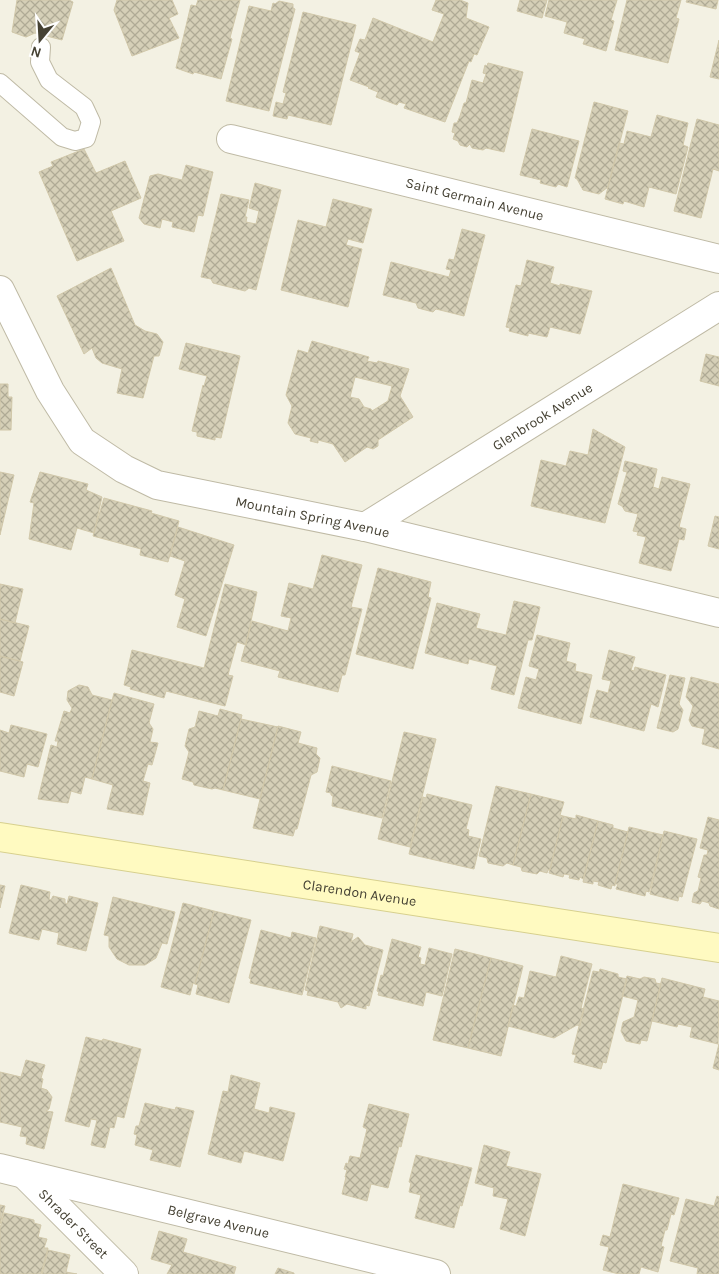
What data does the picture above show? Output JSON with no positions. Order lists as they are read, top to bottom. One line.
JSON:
{"streets":{"main road":["Clarendon Avenue"],"street":["Saint Germain Avenue","Glenbrook Avenue","Mountain Spring Avenue","Belgrave Avenue","Shrader Street"]},"crossings":[["Glenbrook Avenue","Mountain Spring Avenue"],["Belgrave Avenue","Shrader Street"]],"north":"bottom"}
